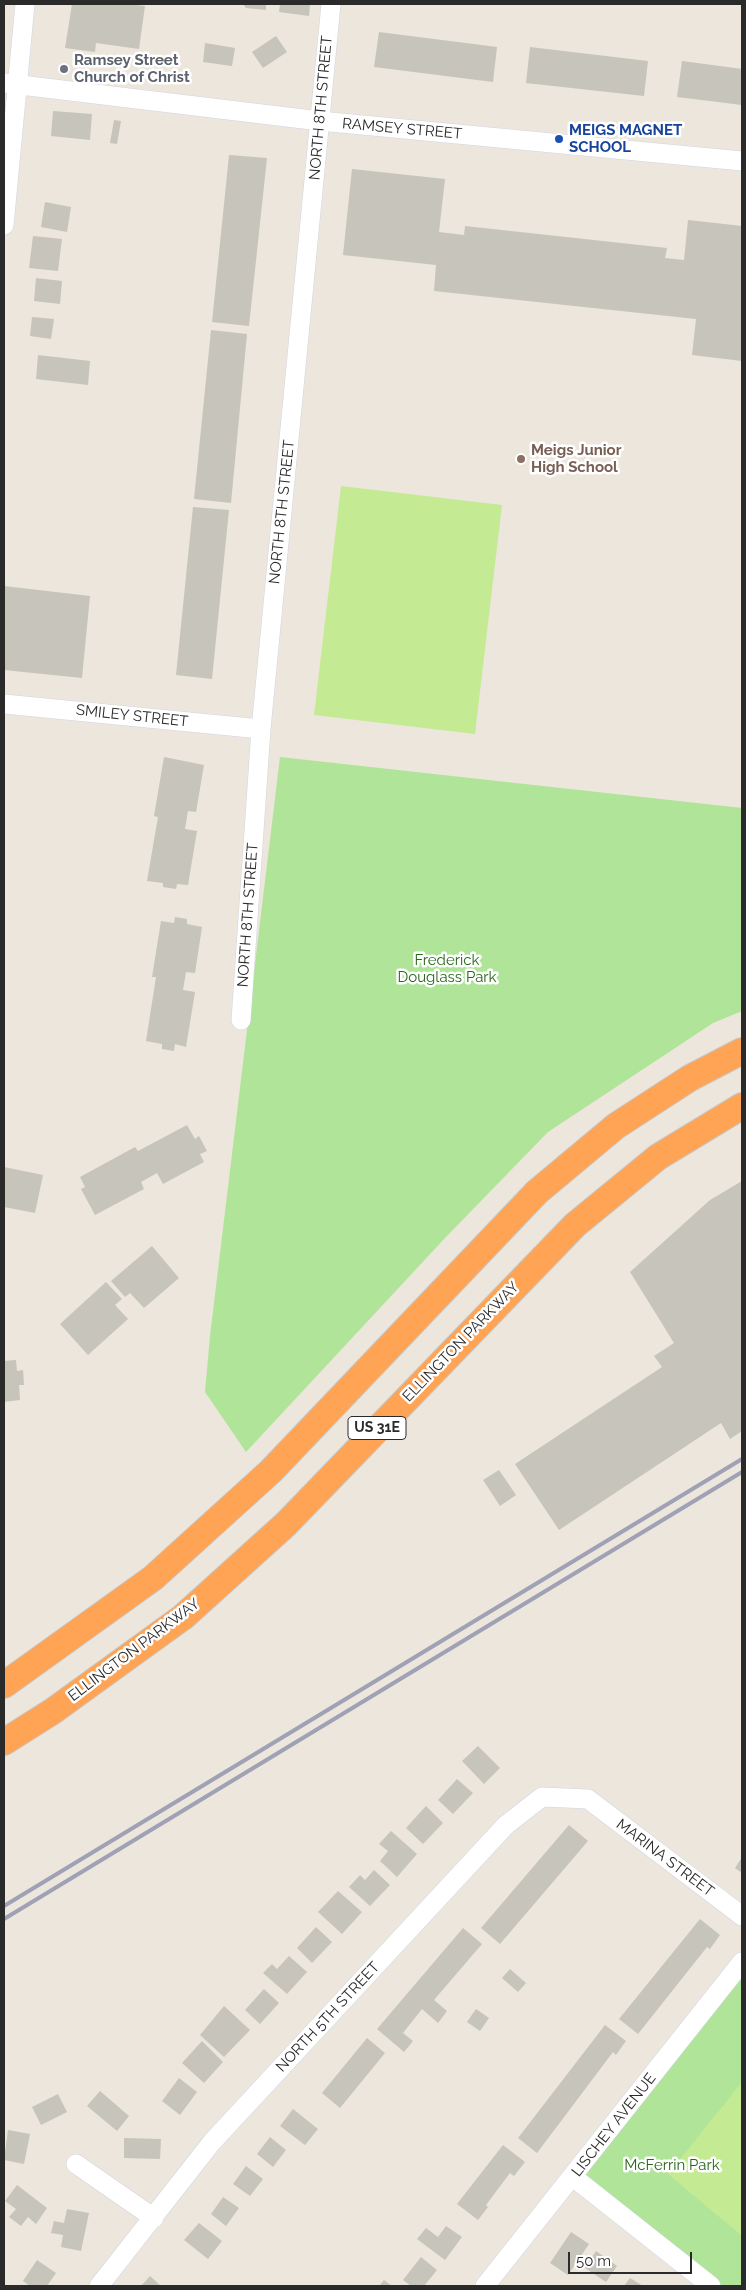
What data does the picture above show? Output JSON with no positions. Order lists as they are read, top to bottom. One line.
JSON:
{"streets":{"highway":["ELLINGTON PARKWAY","US 31E"],"street":["NORTH 8TH STREET","RAMSEY STREET","SMILEY STREET","MARINA STREET","NORTH 5TH STREET","LISCHEY AVENUE"]},"crossings":[["NORTH 8TH STREET","RAMSEY STREET"],["NORTH 8TH STREET","SMILEY STREET"],["MARINA STREET","NORTH 5TH STREET"]],"parks":["Frederick Douglass Park","McFerrin Park"],"places":["Ramsey Street Church of Christ","MEIGS MAGNET SCHOOL","Meigs Junior High School"],"scale_bar":"50 m"}
